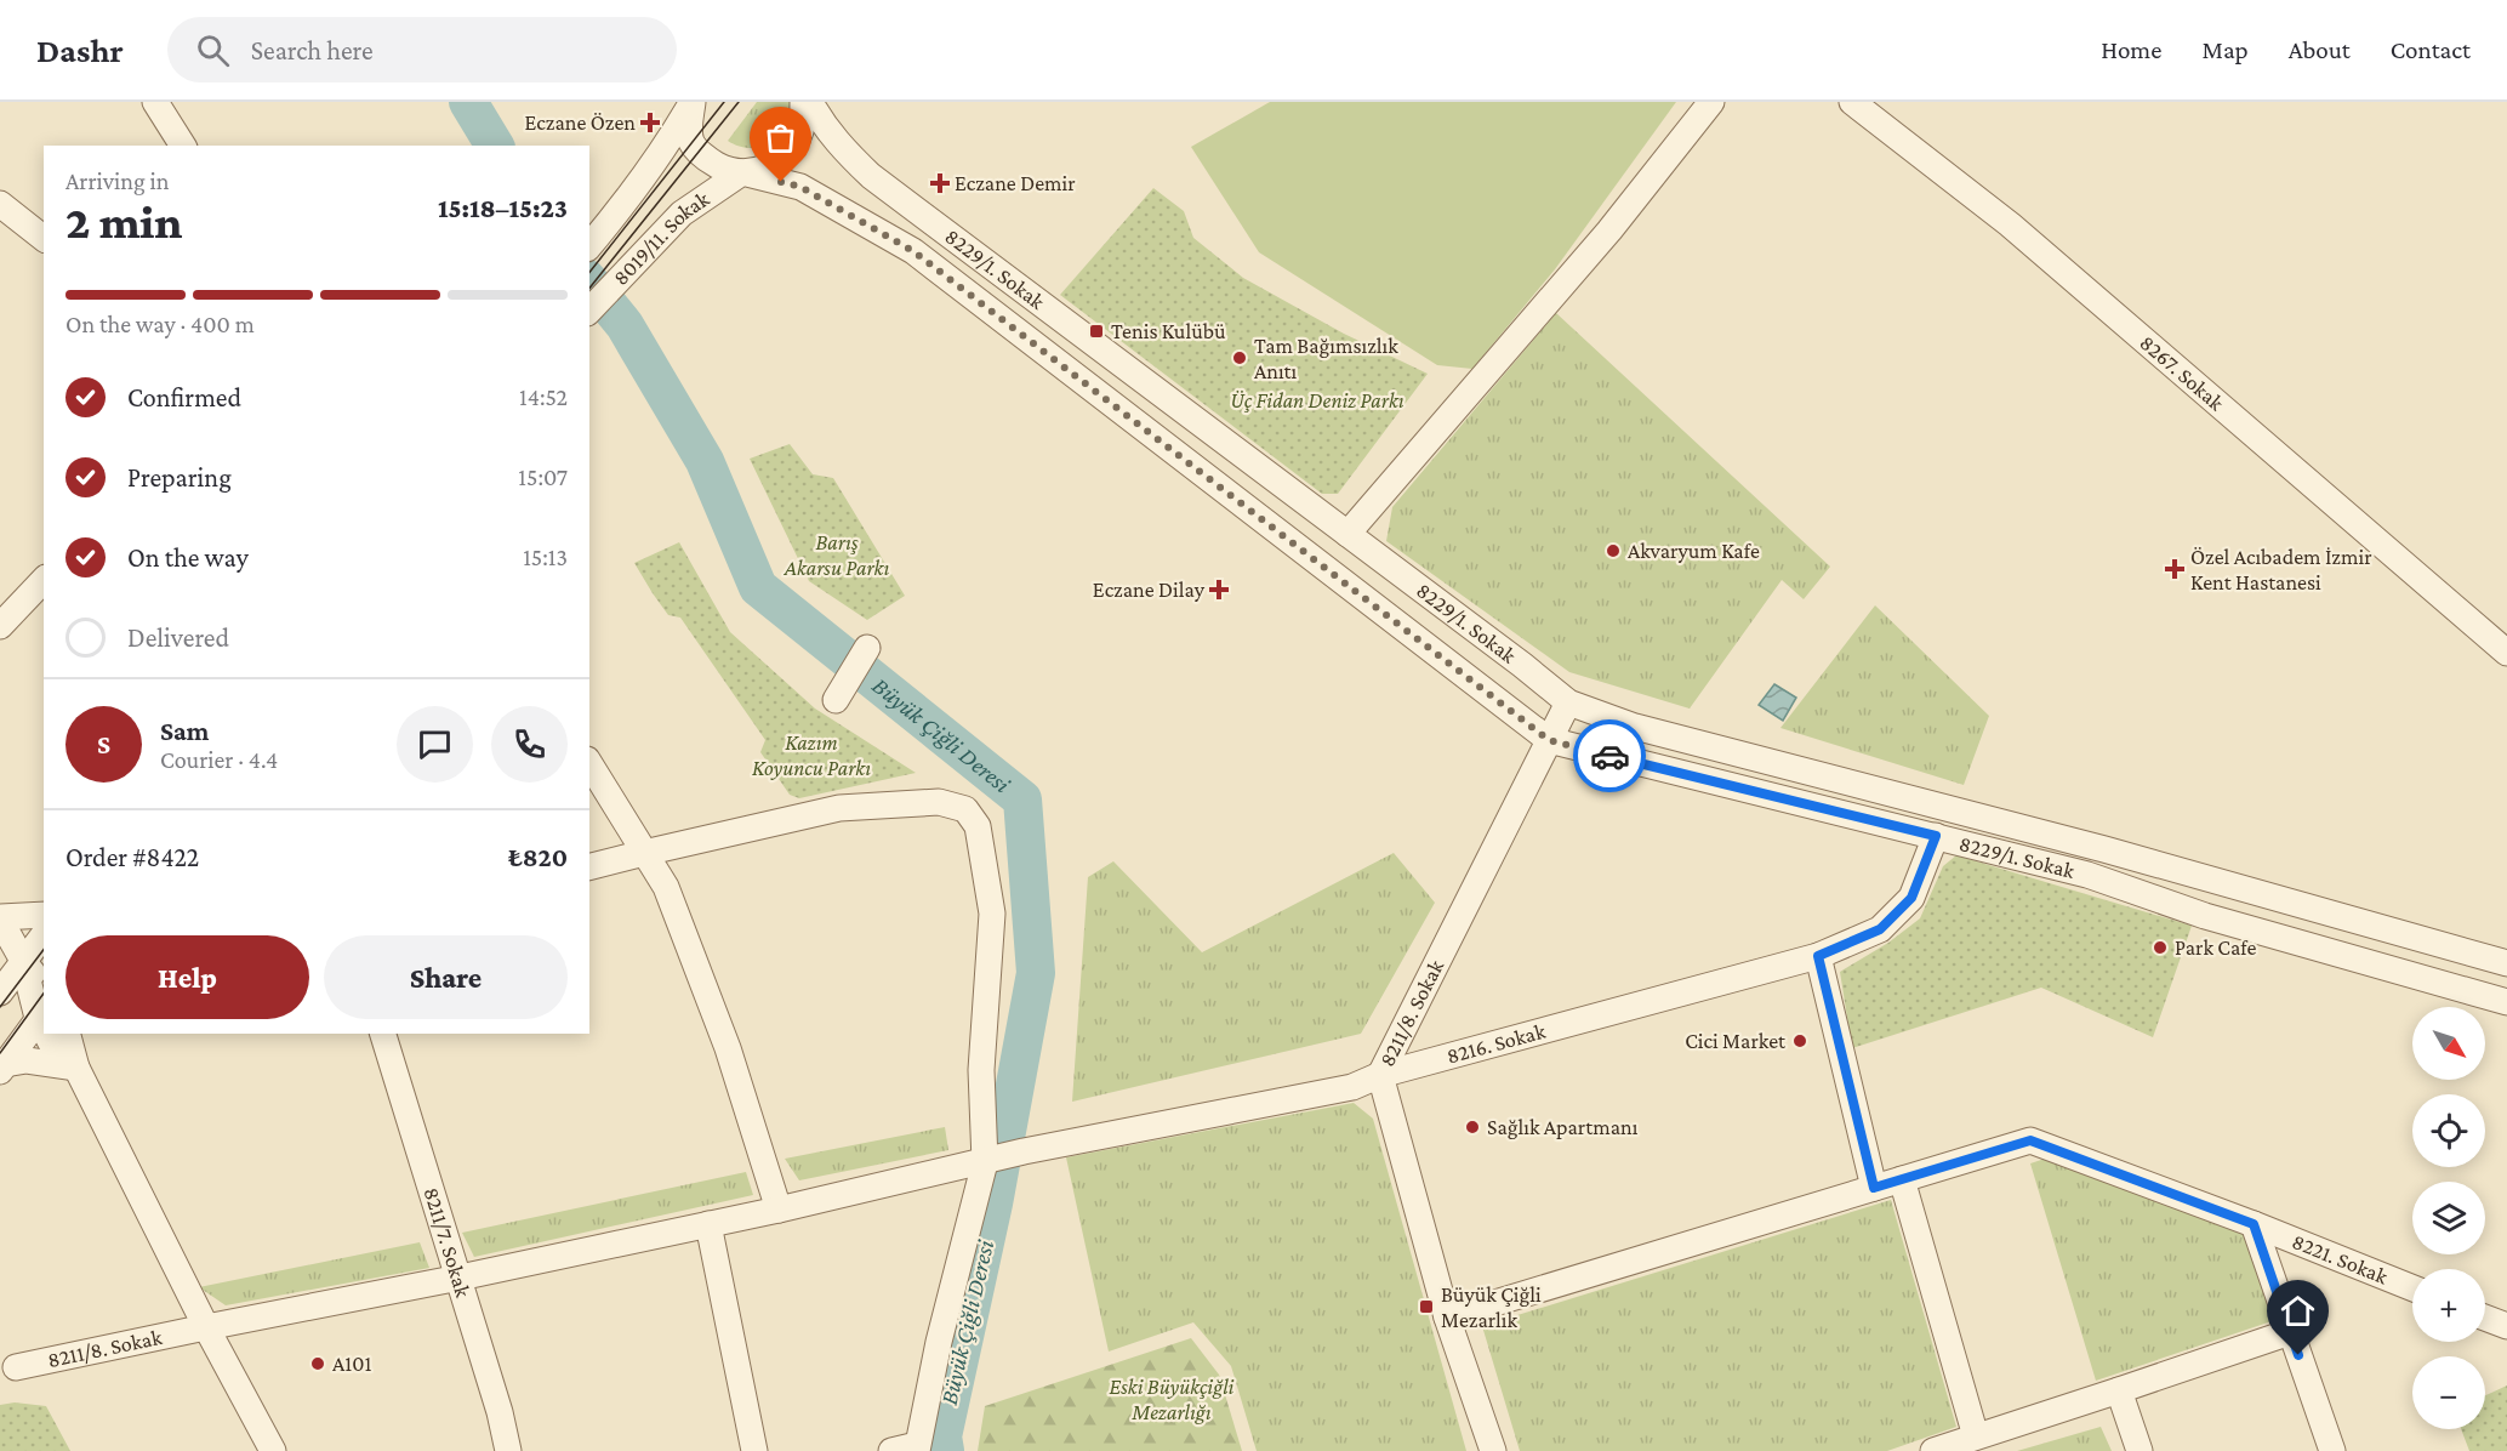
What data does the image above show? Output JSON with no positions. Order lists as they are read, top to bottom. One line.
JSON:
{"streets":{"street":["8019/11. Sokak","8229/1. Sokak","8267. Sokak","8211/8. Sokak","8216. Sokak","8211/7. Sokak","8221. Sokak"]},"crossings":[["8019/11. Sokak","8229/1. Sokak"],["8229/1. Sokak","8211/8. Sokak"],["8229/1. Sokak","8216. Sokak"],["8211/8. Sokak","8216. Sokak"],["8211/8. Sokak","8211/7. Sokak"]],"water":["Büyük Çiğli Deresi"],"parks":["Üç Fidan Deniz Parkı","Barış Akarsu Parkı","Kazım Koyuncu Parkı","Eski Büyükçiğli Mezarlığı"],"places":{"health":["Eczane Özen","Eczane Demir","Özel Acıbadem İzmir Kent Hastanesi","Eczane Dilay"],"transit":["Tenis Kulübü","Büyük Çiğli Mezarlık"],"other":["Tam Bağımsızlık Anıtı","Akvaryum Kafe","Park Cafe","Cici Market","Sağlık Apartmanı","A101"]},"north":"bottom right","page":{"header":"Dashr","search":"Search here","nav":["Home","Map","About","Contact"],"heading":["2 min","Arriving in","15:18–15:23"],"panel":["Sam","Courier · 4.4","Order #8422","₺820"],"bar":"On the way · 400 m","list":[["Confirmed","14:52"],["Preparing","15:07"],["On the way","15:13"],"Delivered"],"round":"S","buttons":["Help","Share"],"map_buttons":["+","−"]}}
